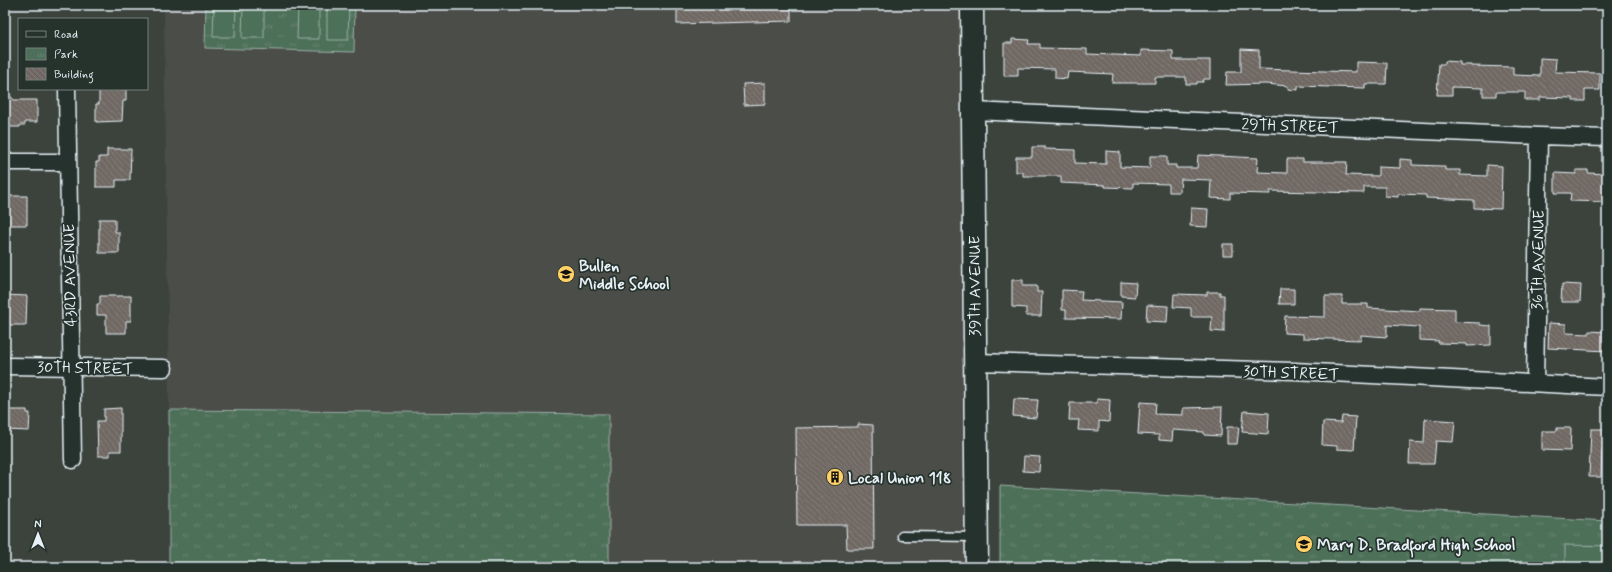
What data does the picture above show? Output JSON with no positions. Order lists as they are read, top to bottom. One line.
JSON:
{"streets":{"street":["29TH STREET","36TH AVENUE","43RD AVENUE","39TH AVENUE","30TH STREET"]},"crossings":[["29TH STREET","36TH AVENUE"],["29TH STREET","39TH AVENUE"],["36TH AVENUE","30TH STREET"],["43RD AVENUE","30TH STREET"],["39TH AVENUE","30TH STREET"]],"places":{"school or university":["Bullen Middle School","Mary D. Bradford High School"],"building":["Local Union 118"]},"legend":["Road","Park","Building"],"north":"top"}
